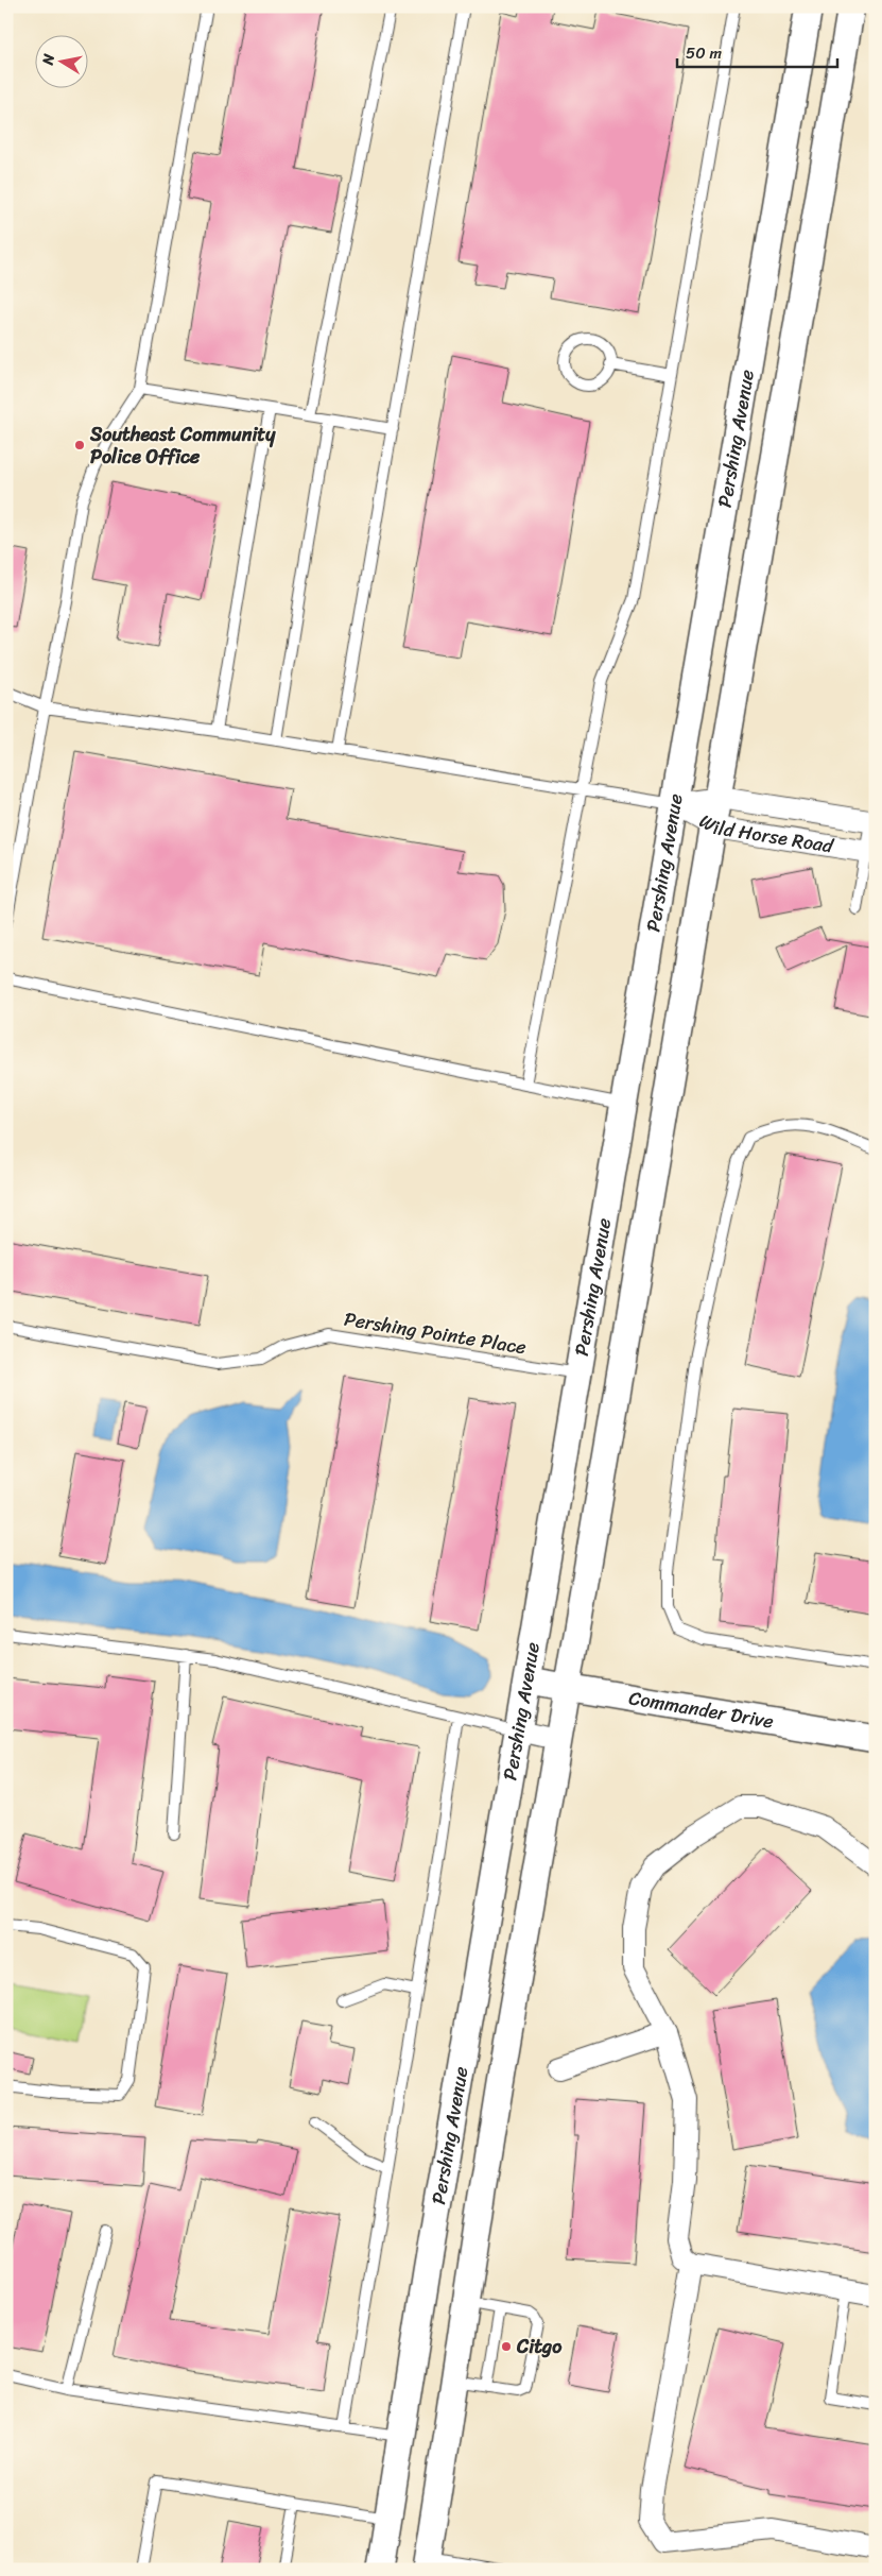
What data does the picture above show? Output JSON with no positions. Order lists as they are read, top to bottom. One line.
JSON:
{"streets":{"street":["Pershing Avenue","Wild Horse Road","Commander Drive"],"lane":["Pershing Pointe Place"]},"crossings":[["Pershing Avenue","Wild Horse Road"],["Pershing Avenue","Pershing Pointe Place"],["Pershing Avenue","Commander Drive"]],"places":["Southeast Community Police Office","Citgo"],"scale_bar":"50 m","north":"left"}
